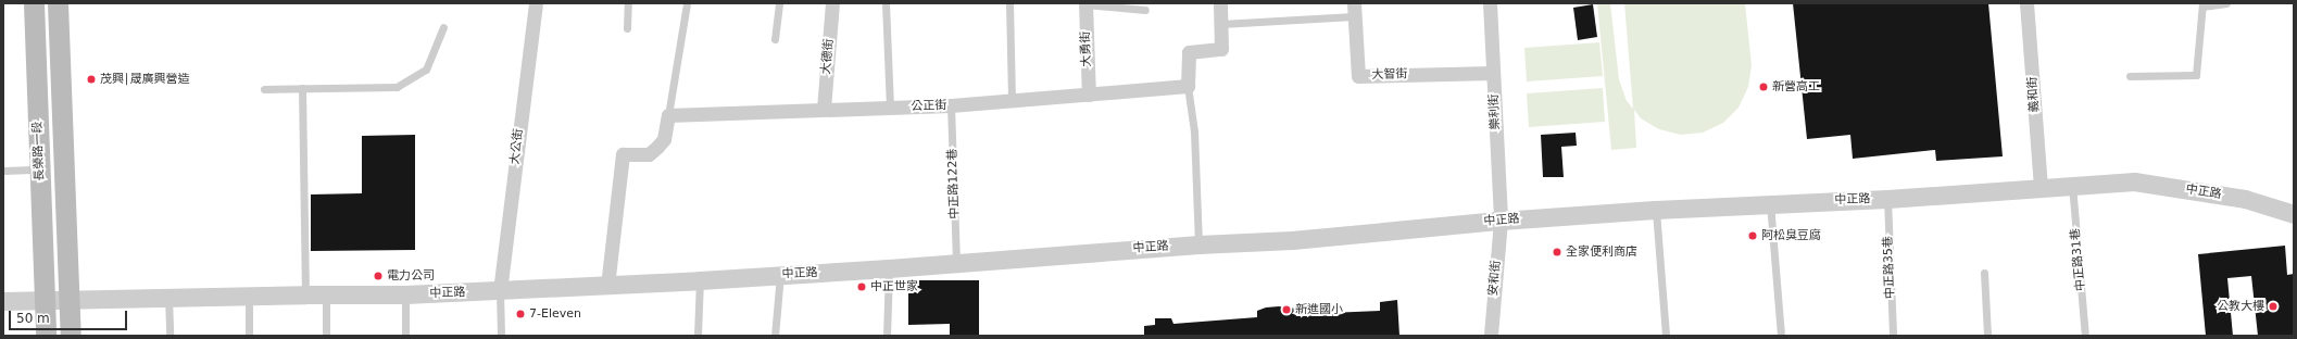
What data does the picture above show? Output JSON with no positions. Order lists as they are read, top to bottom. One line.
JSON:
{"streets":{"main road":["長榮路一段"],"street":["大勇街","大德街","大智街","義和街","公正街","樂利街","大公街","中正路","安和街"],"lane":["中正路122巷","中正路31巷","中正路35巷"]},"crossings":[["大勇街","公正街"],["大德街","公正街"],["大智街","樂利街"],["義和街","中正路"],["公正街","中正路122巷"],["樂利街","中正路"],["樂利街","安和街"],["大公街","中正路"],["長榮路一段","中正路"],["中正路122巷","中正路"],["中正路","中正路31巷"],["中正路","中正路35巷"],["中正路","安和街"]],"places":["茂興∣晟廣興營造","新營高工","阿松臭豆腐","全家便利商店","電力公司","中正世家","公教大樓","新進國小","7-Eleven"],"scale_bar":"50 m"}
